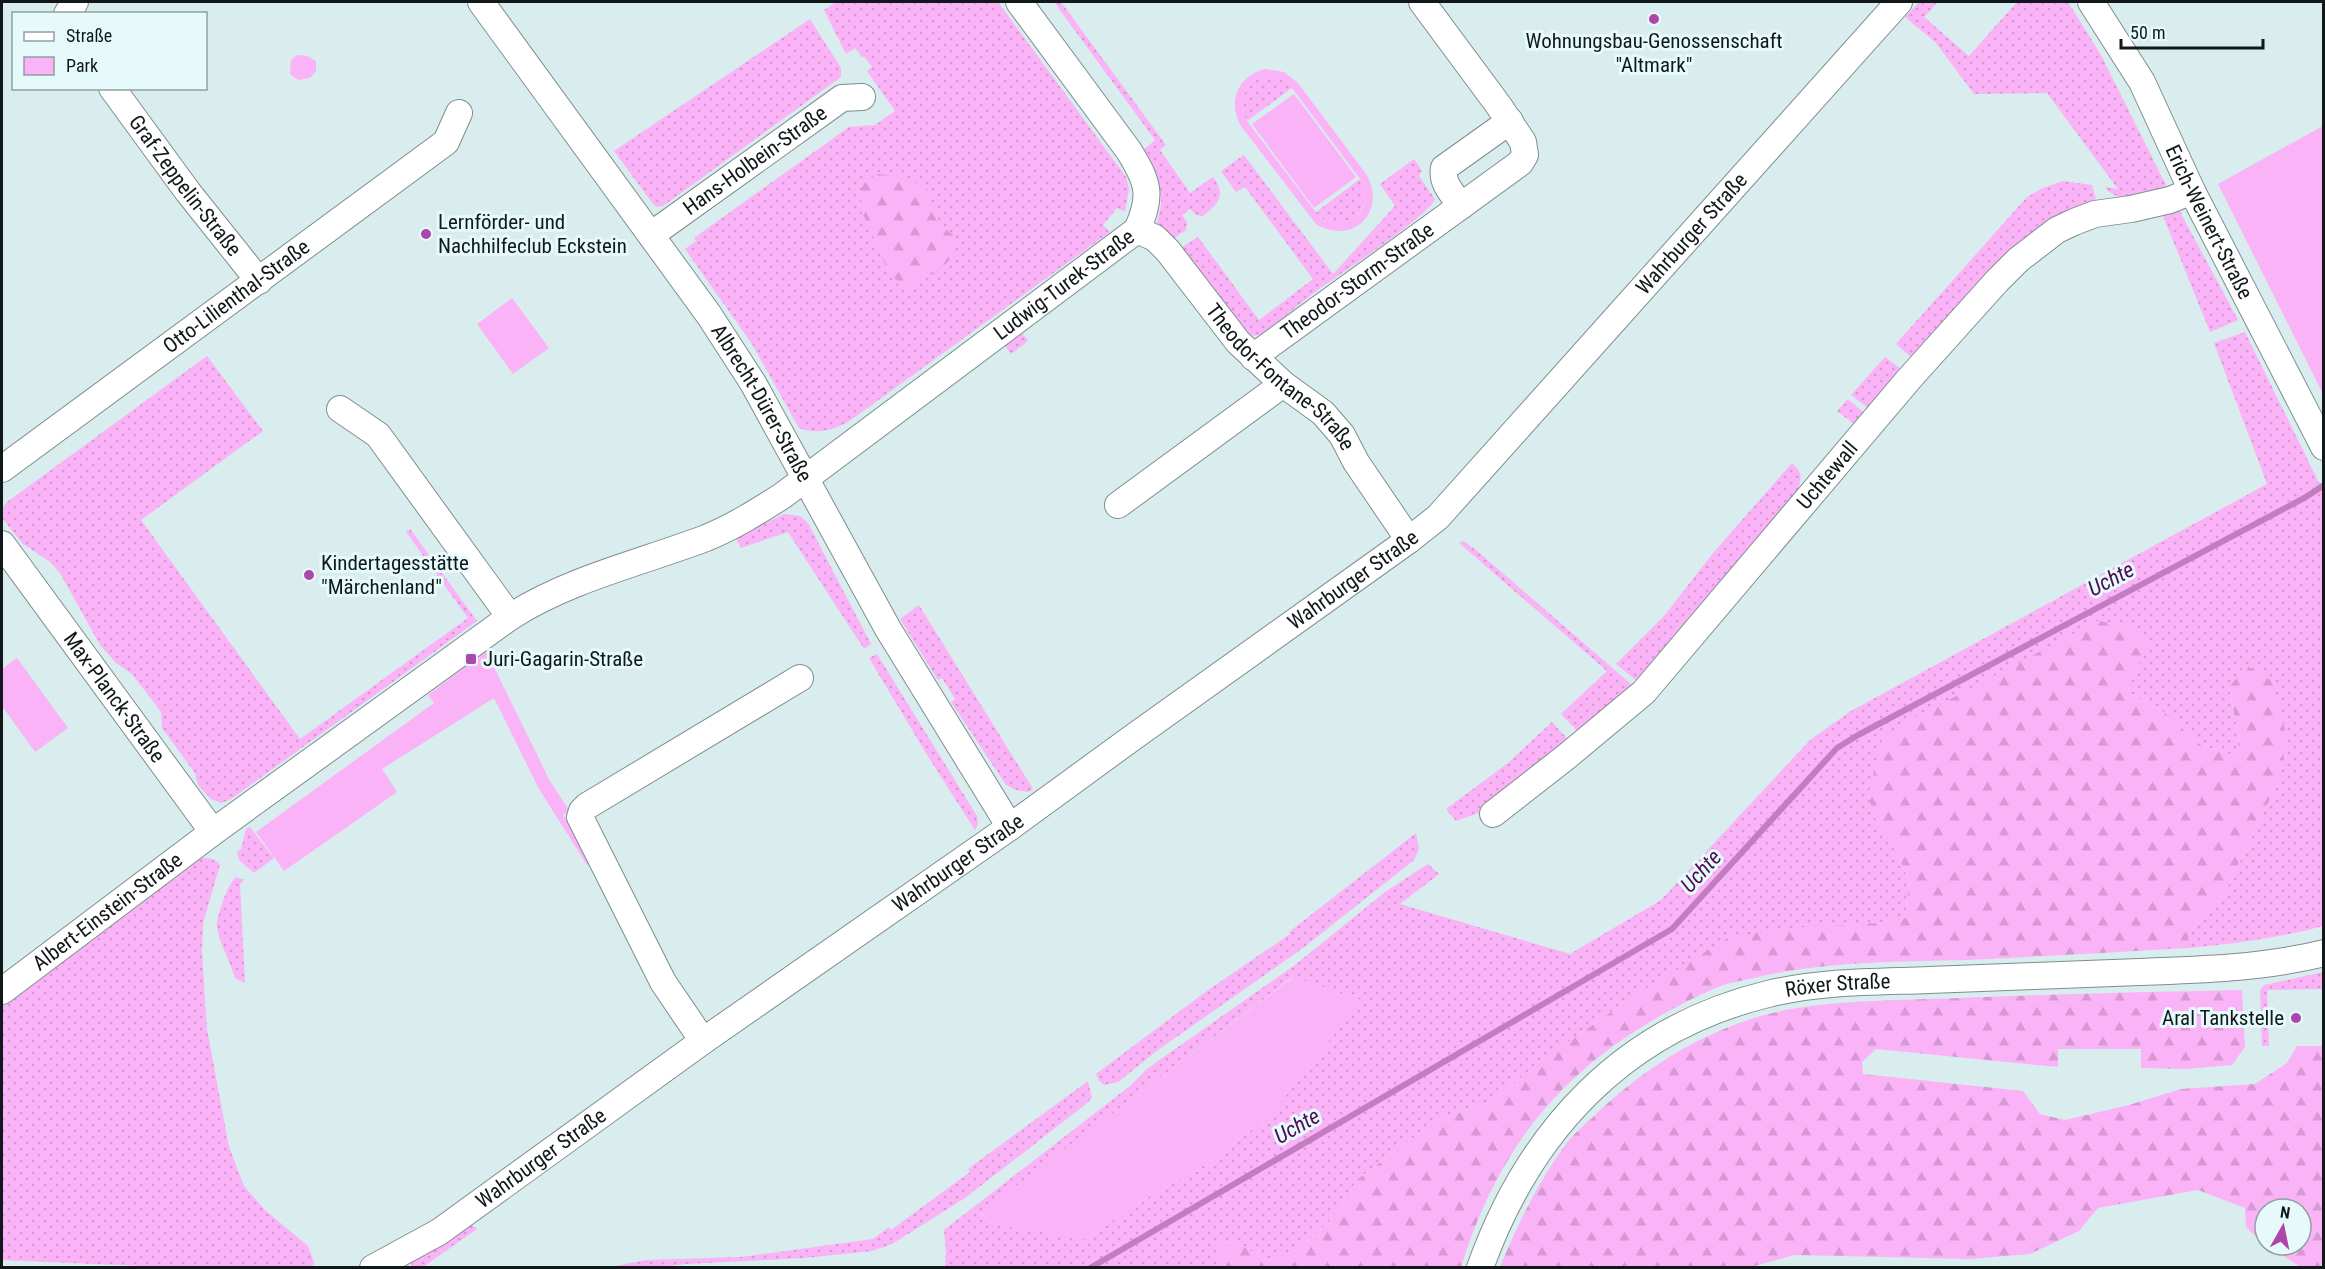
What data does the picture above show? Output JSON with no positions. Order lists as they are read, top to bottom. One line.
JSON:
{"streets":{"street":["Hans-Holbein-Straße","Graf-Zeppelin-Straße","Erich-Weinert-Straße","Wahrburger Straße","Theodor-Storm-Straße","Ludwig-Turek-Straße","Otto-Lilienthal-Straße","Theodor-Fontane-Straße","Albrecht-Dürer-Straße","Uchtewall","Max-Planck-Straße","Albert-Einstein-Straße","Röxer Straße"]},"crossings":[["Hans-Holbein-Straße","Albrecht-Dürer-Straße"],["Graf-Zeppelin-Straße","Otto-Lilienthal-Straße"],["Erich-Weinert-Straße","Uchtewall"],["Wahrburger Straße","Theodor-Fontane-Straße"],["Wahrburger Straße","Albrecht-Dürer-Straße"],["Theodor-Storm-Straße","Theodor-Fontane-Straße"],["Ludwig-Turek-Straße","Theodor-Fontane-Straße"],["Ludwig-Turek-Straße","Albrecht-Dürer-Straße"],["Max-Planck-Straße","Albert-Einstein-Straße"]],"water":["Uchte"],"places":{"other":["Wohnungsbau-Genossenschaft \"Altmark\"","Lernförder- und Nachhilfeclub Eckstein","Kindertagesstätte \"Märchenland\"","Aral Tankstelle"],"transit":["Juri-Gagarin-Straße"]},"legend":["Straße","Park"],"scale_bar":"50 m","north":"top"}
